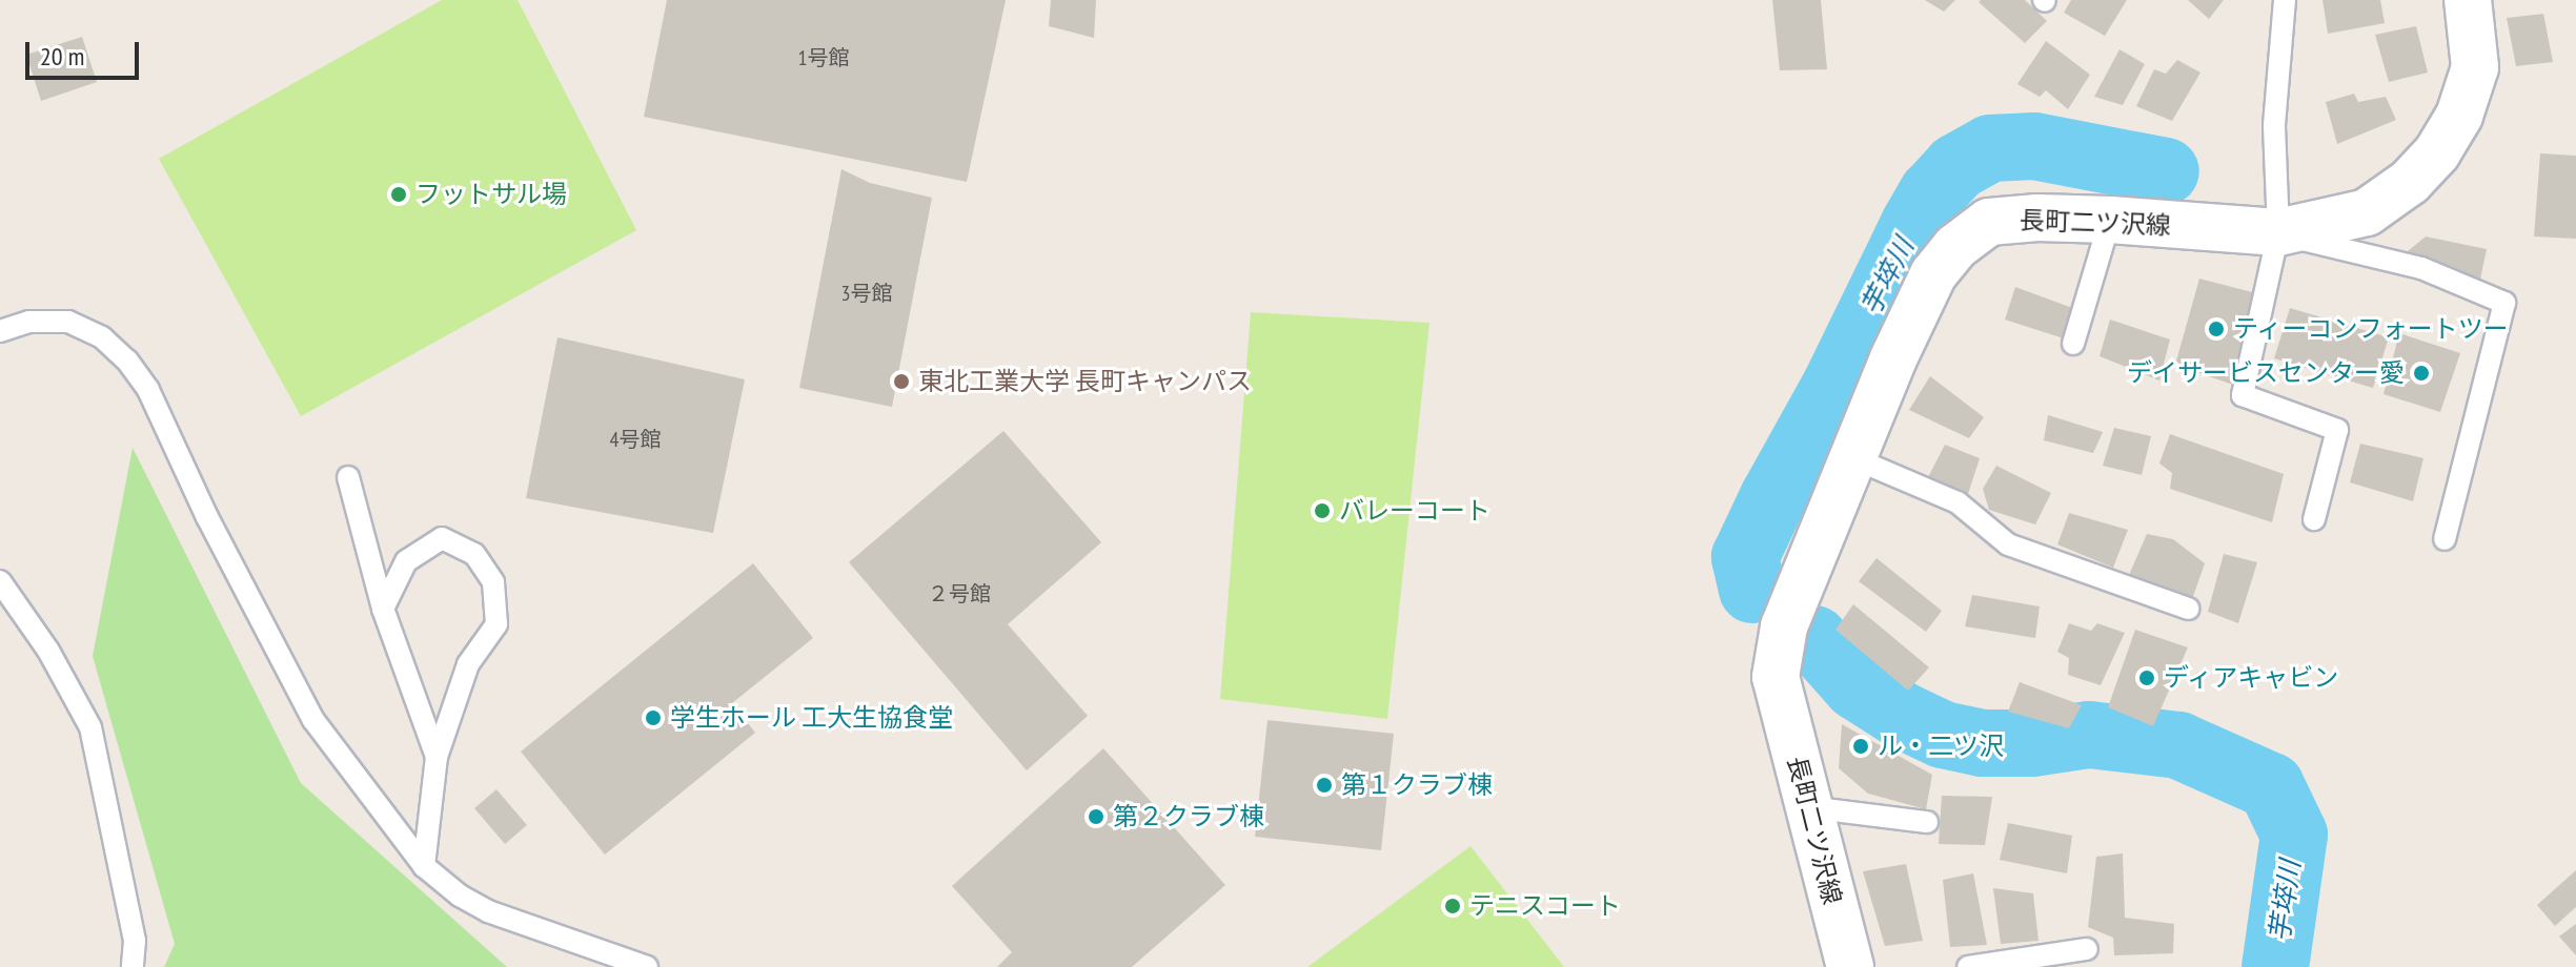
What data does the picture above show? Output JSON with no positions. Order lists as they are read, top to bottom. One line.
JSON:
{"streets":{"street":["長町二ツ沢線"]},"water":["芋埣川"],"places":["フットサル場","ティーコンフォートツー","デイサービスセンター愛","東北工業大学 長町キャンパス","バレーコート","ディアキャビン","学生ホール 工大生協食堂","ル・二ツ沢","第１クラブ棟","第２クラブ棟","テニスコート"],"house_numbers":["1号館","3号館","4号館","２号館"],"scale_bar":"20 m"}
